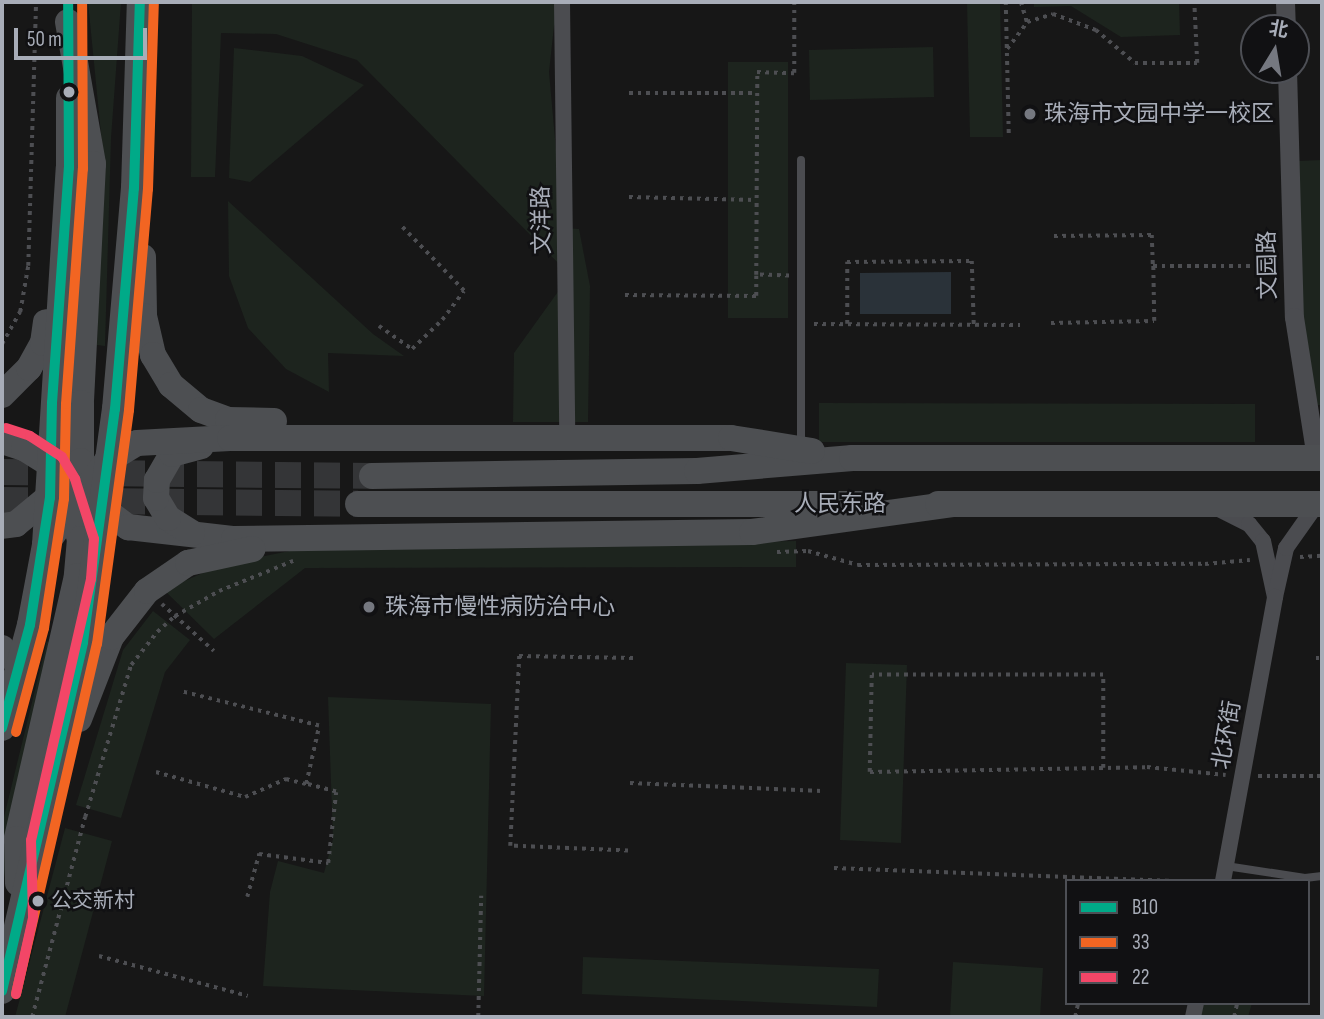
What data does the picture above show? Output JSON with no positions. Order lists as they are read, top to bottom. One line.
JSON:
{"streets":{"main road":["人民东路"],"street":["文洋路","文园路","北环街"]},"crossings":[["文园路","人民东路"],["人民东路","北环街"]],"places":["珠海市文园中学一校区","珠海市慢性病防治中心","公交新村"],"lines":["transit line B10","transit line 33","transit line 22"],"legend":["B10","33","22"],"scale_bar":"50 m","north":"top"}
